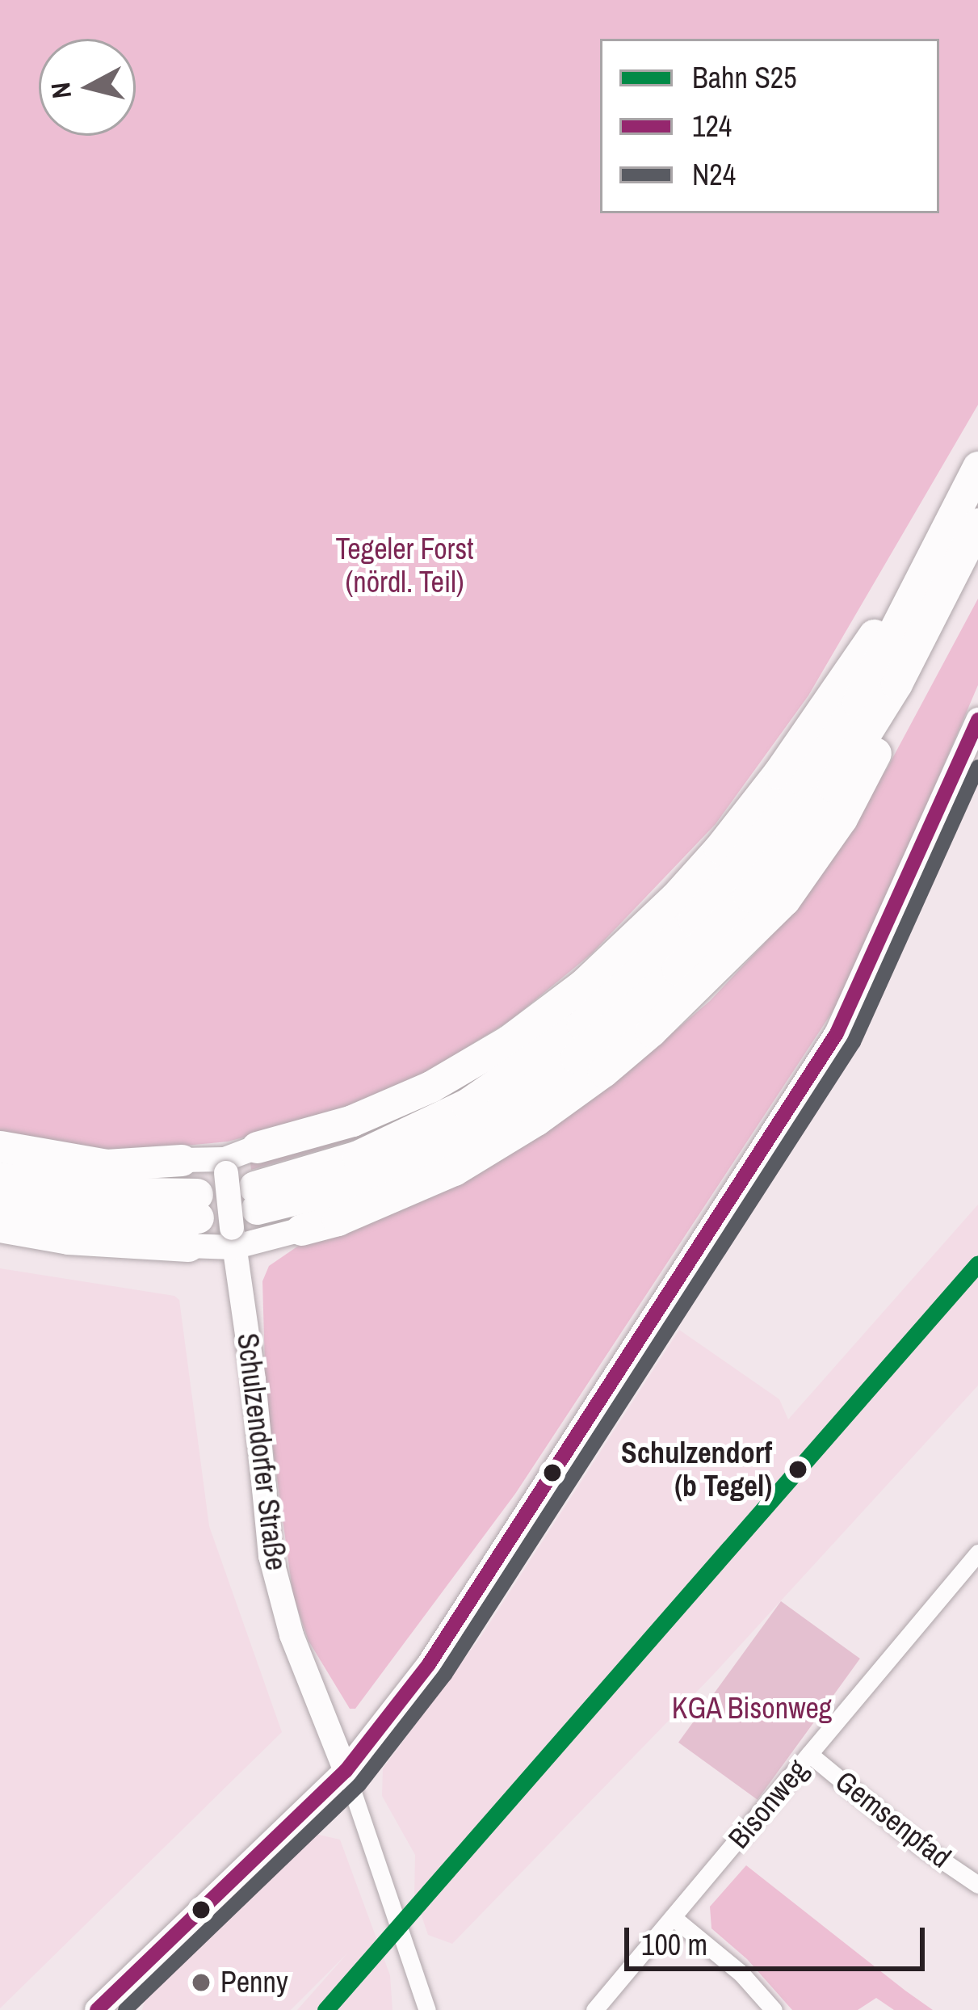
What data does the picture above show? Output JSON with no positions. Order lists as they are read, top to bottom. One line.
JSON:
{"streets":{"street":["Schulzendorfer Straße","Bisonweg","Gemsenpfad"]},"crossings":[["Bisonweg","Gemsenpfad"]],"parks":["Tegeler Forst (nördl. Teil)","KGA Bisonweg"],"places":["Schulzendorf (b Tegel)","Penny"],"lines":["transit line 124","transit line N24","rail line S25"],"legend":["Bahn S25","124","N24"],"scale_bar":"100 m","north":"left"}
